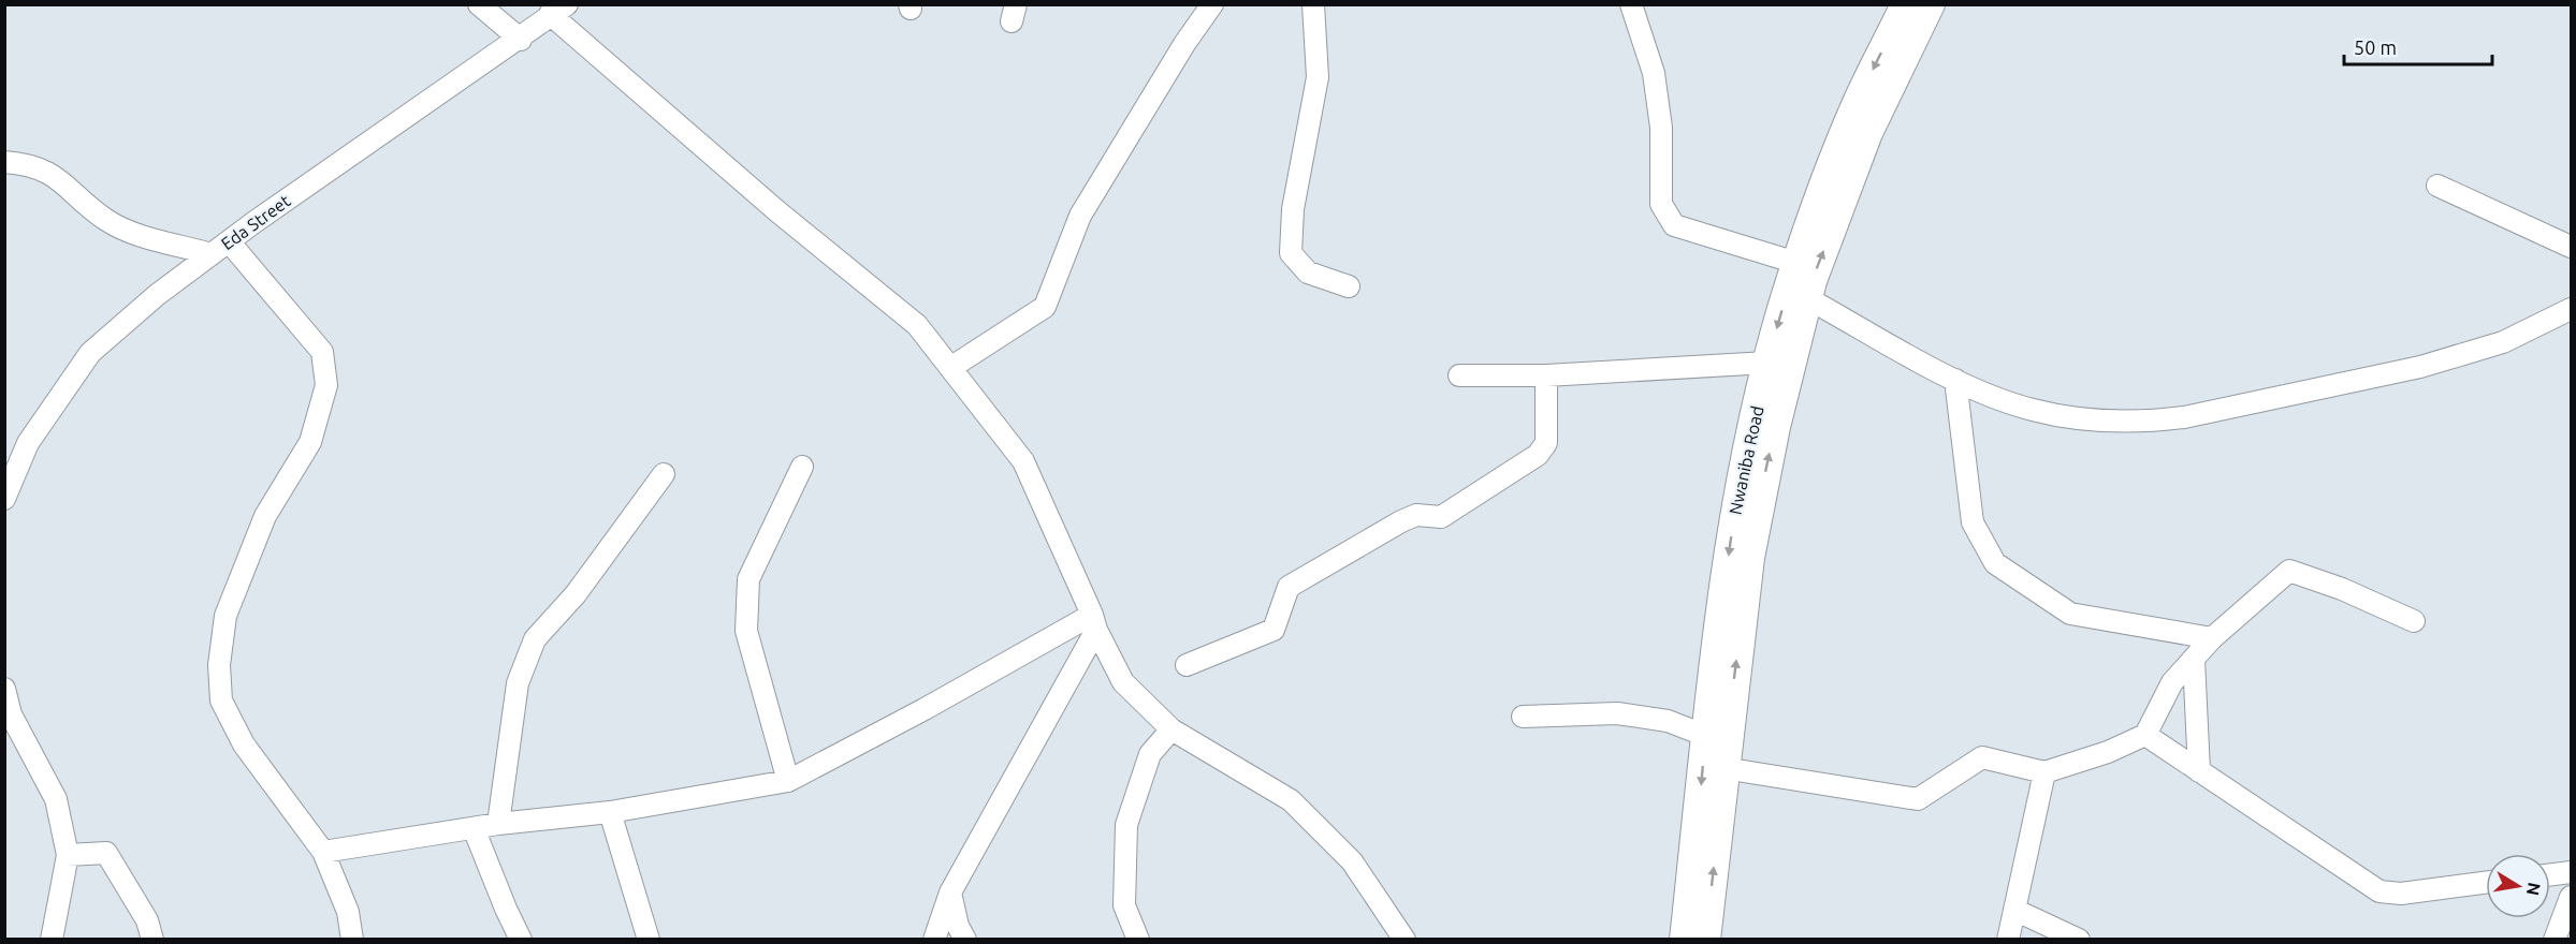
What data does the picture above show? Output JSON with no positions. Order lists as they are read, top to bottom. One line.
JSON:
{"streets":{"main road":["Nwaniba Road"],"street":["Eda Street"]},"scale_bar":"50 m","north":"right"}
